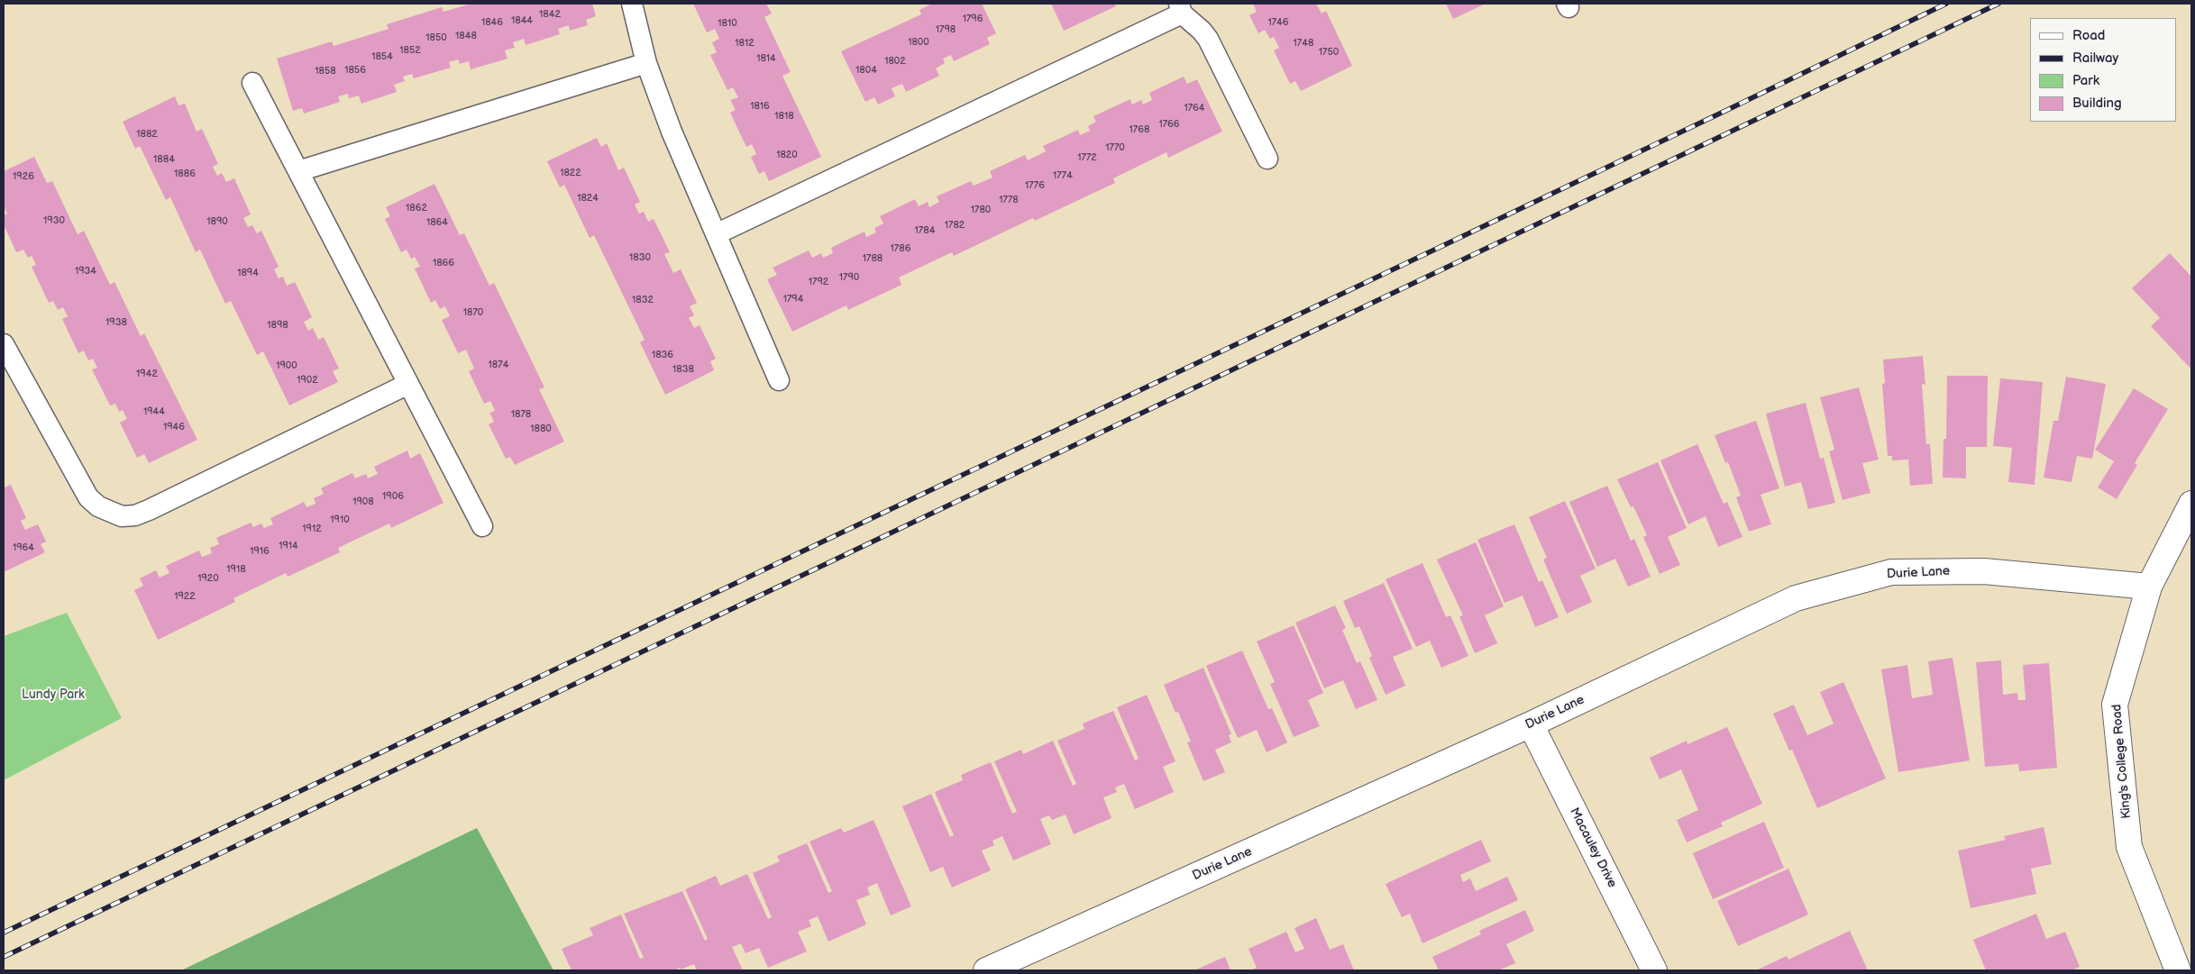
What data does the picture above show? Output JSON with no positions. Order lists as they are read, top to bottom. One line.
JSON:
{"streets":{"street":["Durie Lane","King's College Road","Macauley Drive"]},"crossings":[["Durie Lane","King's College Road"],["Durie Lane","Macauley Drive"]],"parks":["Lundy Park"],"house_numbers":["1842","1796","1844","1846","1746","1810","1798","1848","1850","1800","1812","1748","1852","1750","1854","1814","1802","1856","1804","1858","1816","1764","1818","1766","1768","1882","1770","1820","1772","1884","1822","1886","1774","1926","1776","1824","1778","1862","1780","1930","1890","1864","1782","1784","1786","1830","1788","1866","1934","1894","1790","1792","1794","1832","1870","1938","1898","1836","1874","1900","1838","1942","1902","1944","1878","1946","1880","1906","1908","1910","1912","1914","1964","1916","1918","1920","1922"],"legend":["Road","Railway","Park","Building"]}
